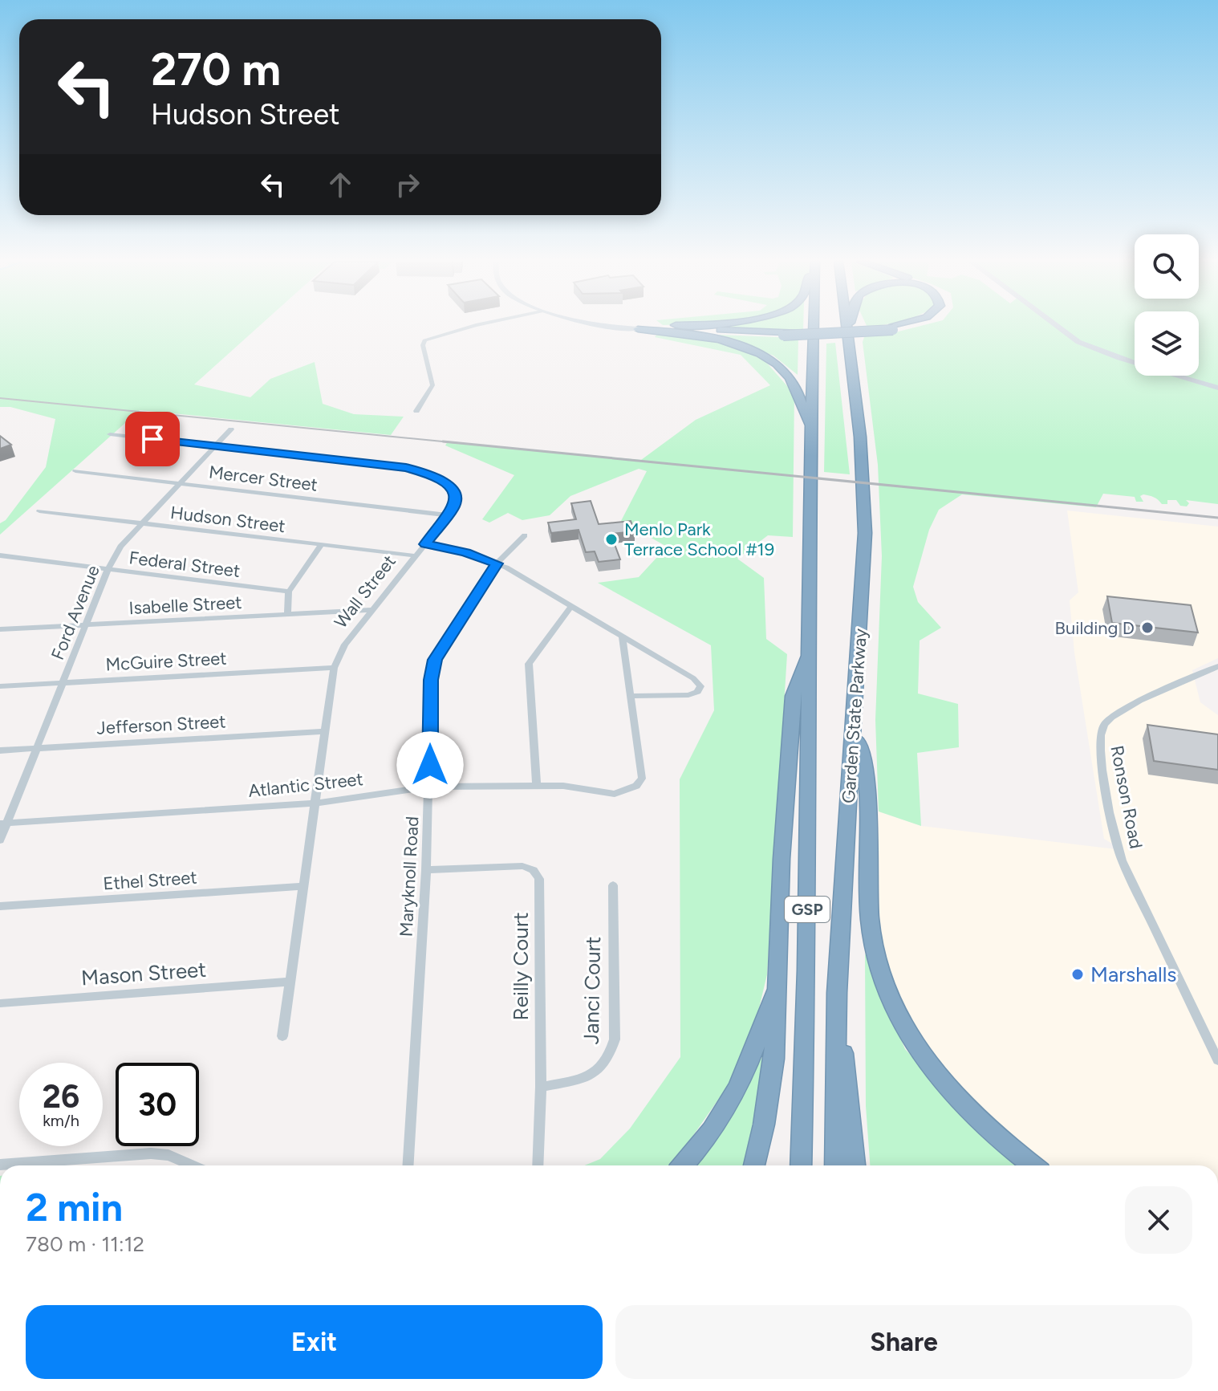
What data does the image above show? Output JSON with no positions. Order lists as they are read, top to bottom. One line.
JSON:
{"streets":{"highway":["Garden State Parkway","GSP"],"street":["Mercer Street","Hudson Street","Federal Street","Wall Street","Isabelle Street","Ford Avenue","McGuire Street","Jefferson Street","Atlantic Street","Ronson Road","Maryknoll Road","Ethel Street","Reilly Court","Mason Street","Janci Court"]},"crossings":[["Mercer Street","Wall Street"],["Mercer Street","Ford Avenue"],["Hudson Street","Wall Street"],["Hudson Street","Ford Avenue"],["Federal Street","Ford Avenue"],["Wall Street","Isabelle Street"],["Wall Street","McGuire Street"],["Wall Street","Jefferson Street"],["Wall Street","Atlantic Street"],["Wall Street","Ethel Street"],["Wall Street","Mason Street"],["Isabelle Street","Ford Avenue"],["Ford Avenue","McGuire Street"],["Ford Avenue","Jefferson Street"],["Ford Avenue","Atlantic Street"],["Atlantic Street","Maryknoll Road"],["Maryknoll Road","Reilly Court"],["Reilly Court","Janci Court"]],"places":["Menlo Park Terrace School #19","Building D","Marshalls"],"page":{"turn":["270 m","Hudson Street"],"speed":"26 km/h","limit":"30","heading":["2 min","780 m · 11:12"],"buttons":["Exit","Share"]}}
